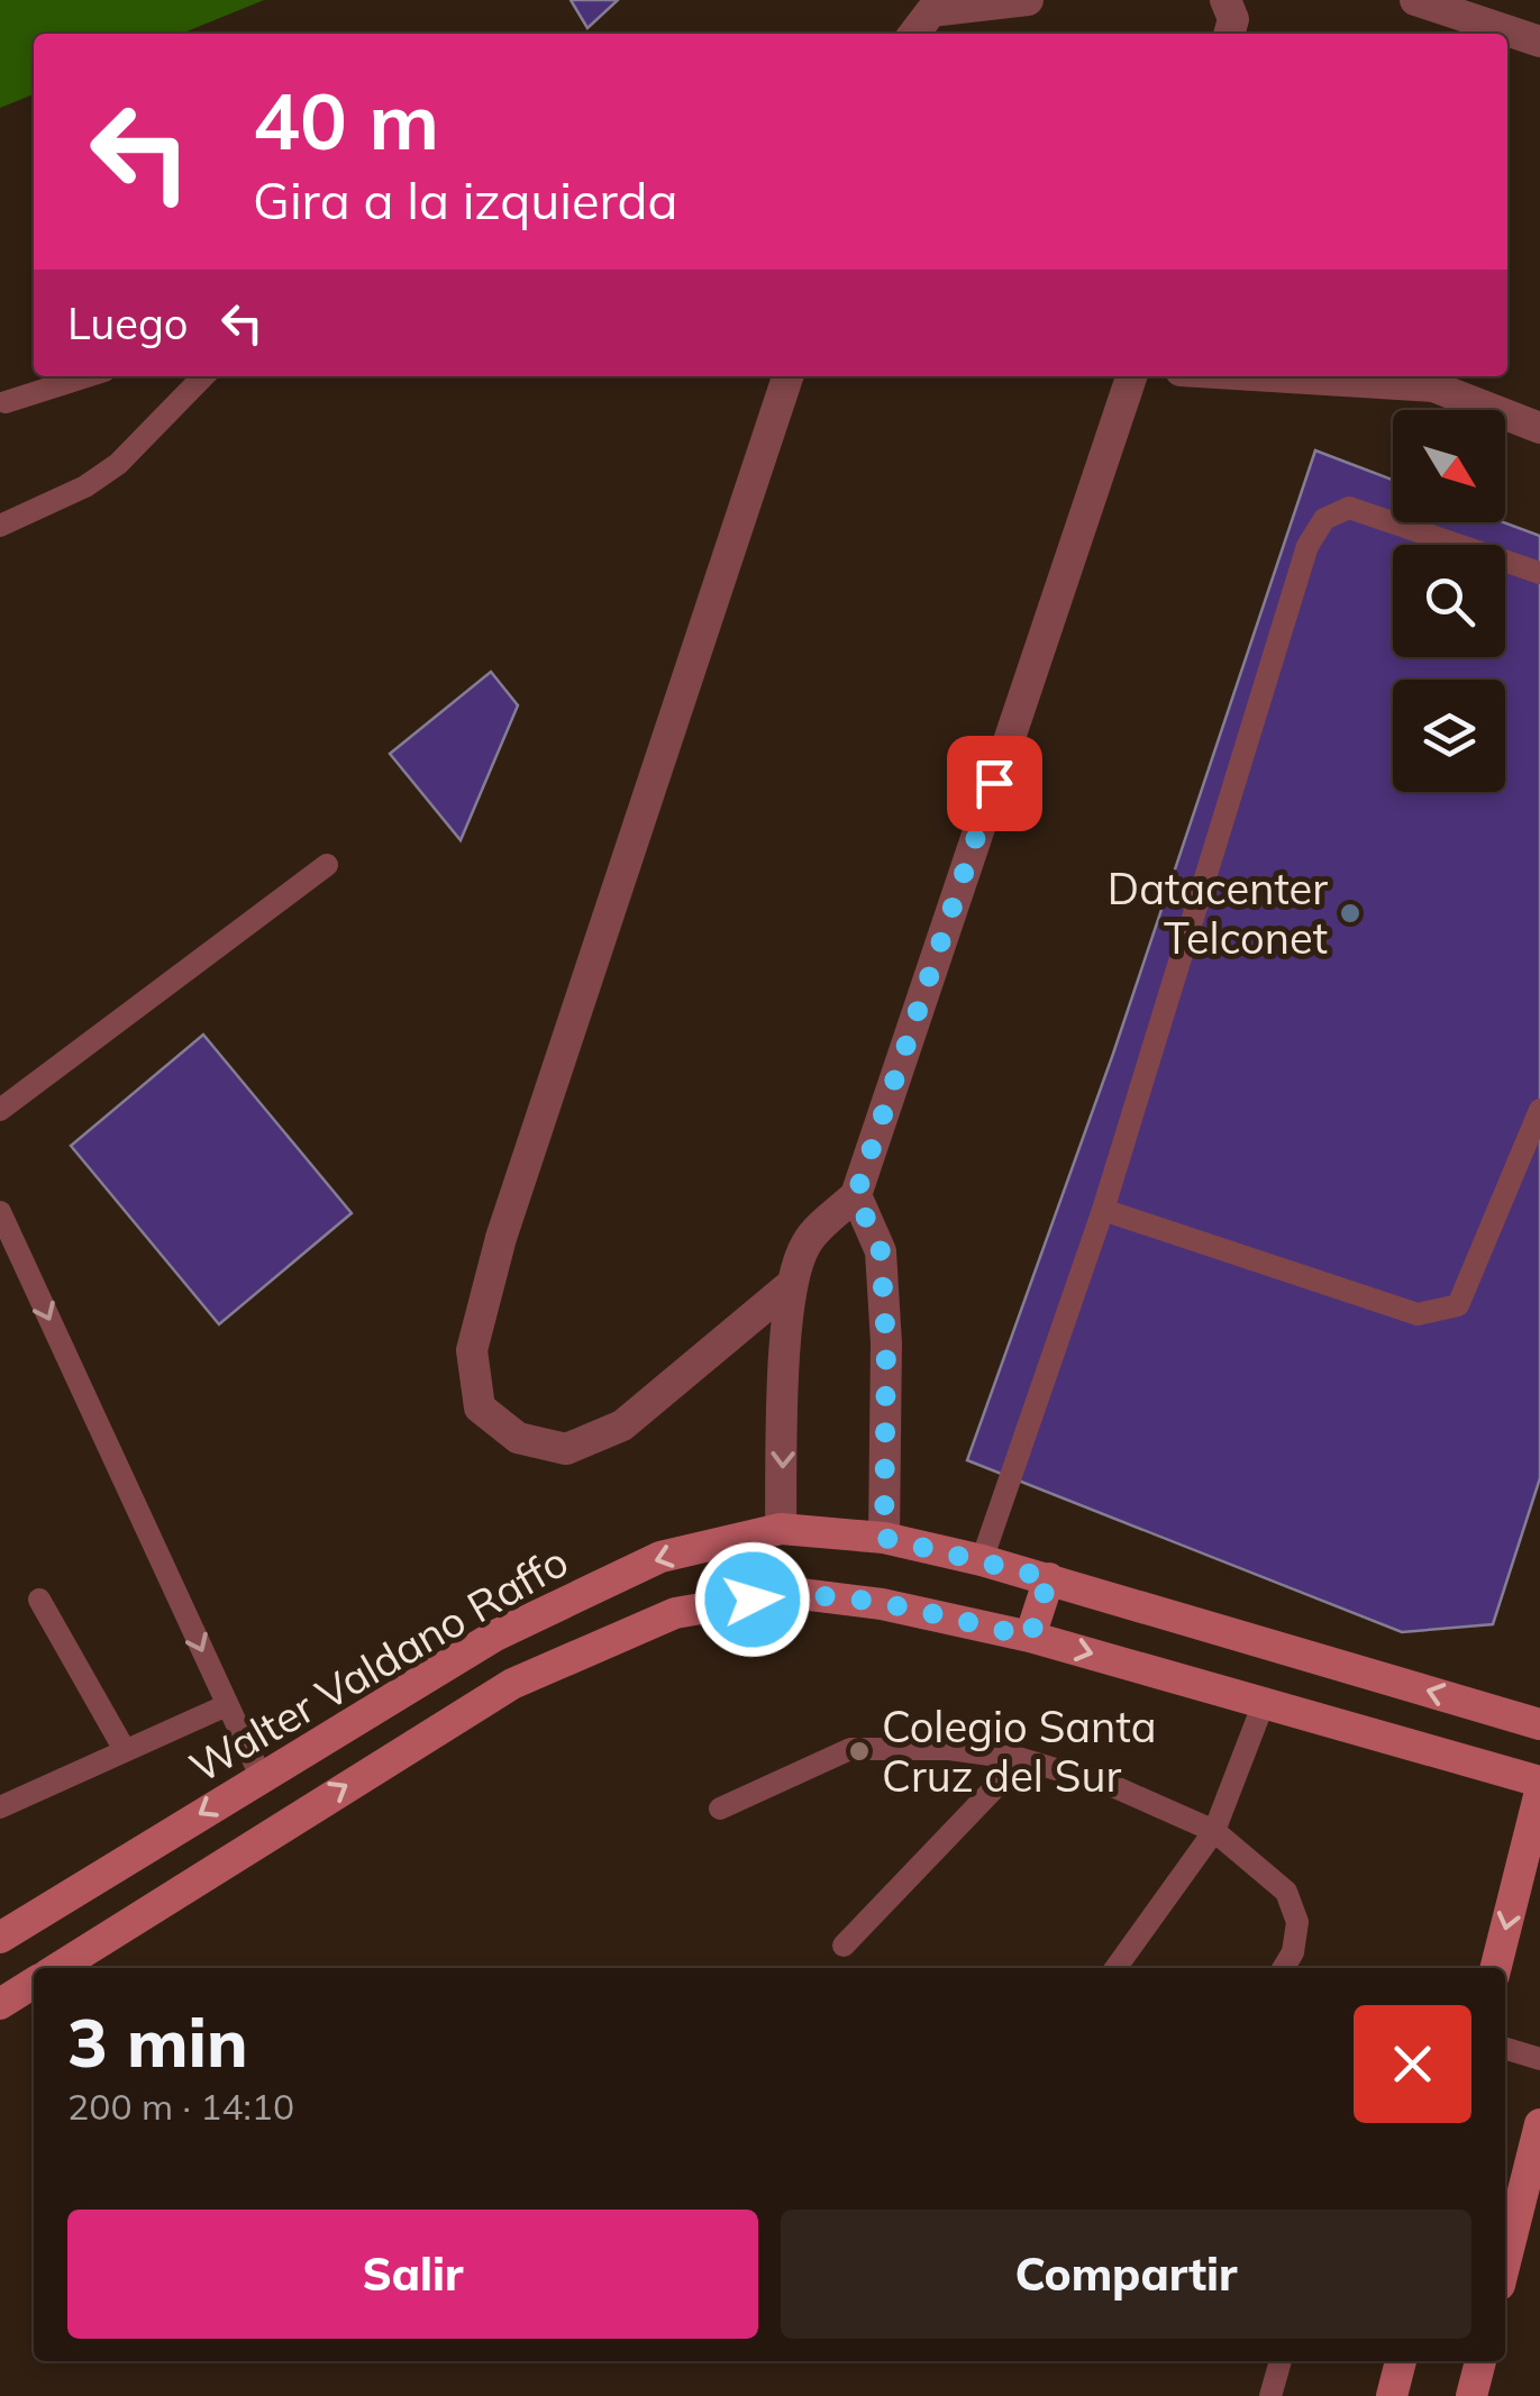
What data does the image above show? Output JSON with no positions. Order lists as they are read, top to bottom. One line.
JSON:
{"streets":{"main road":["Walter Valdano Raffo"]},"places":["Datacenter Telconet","Colegio Santa Cruz del Sur"],"north":"bottom right","page":{"turn":["40 m","Gira a la izquierda"],"then":"Luego","heading":["3 min","200 m · 14:10"],"buttons":["Salir","Compartir"]}}
